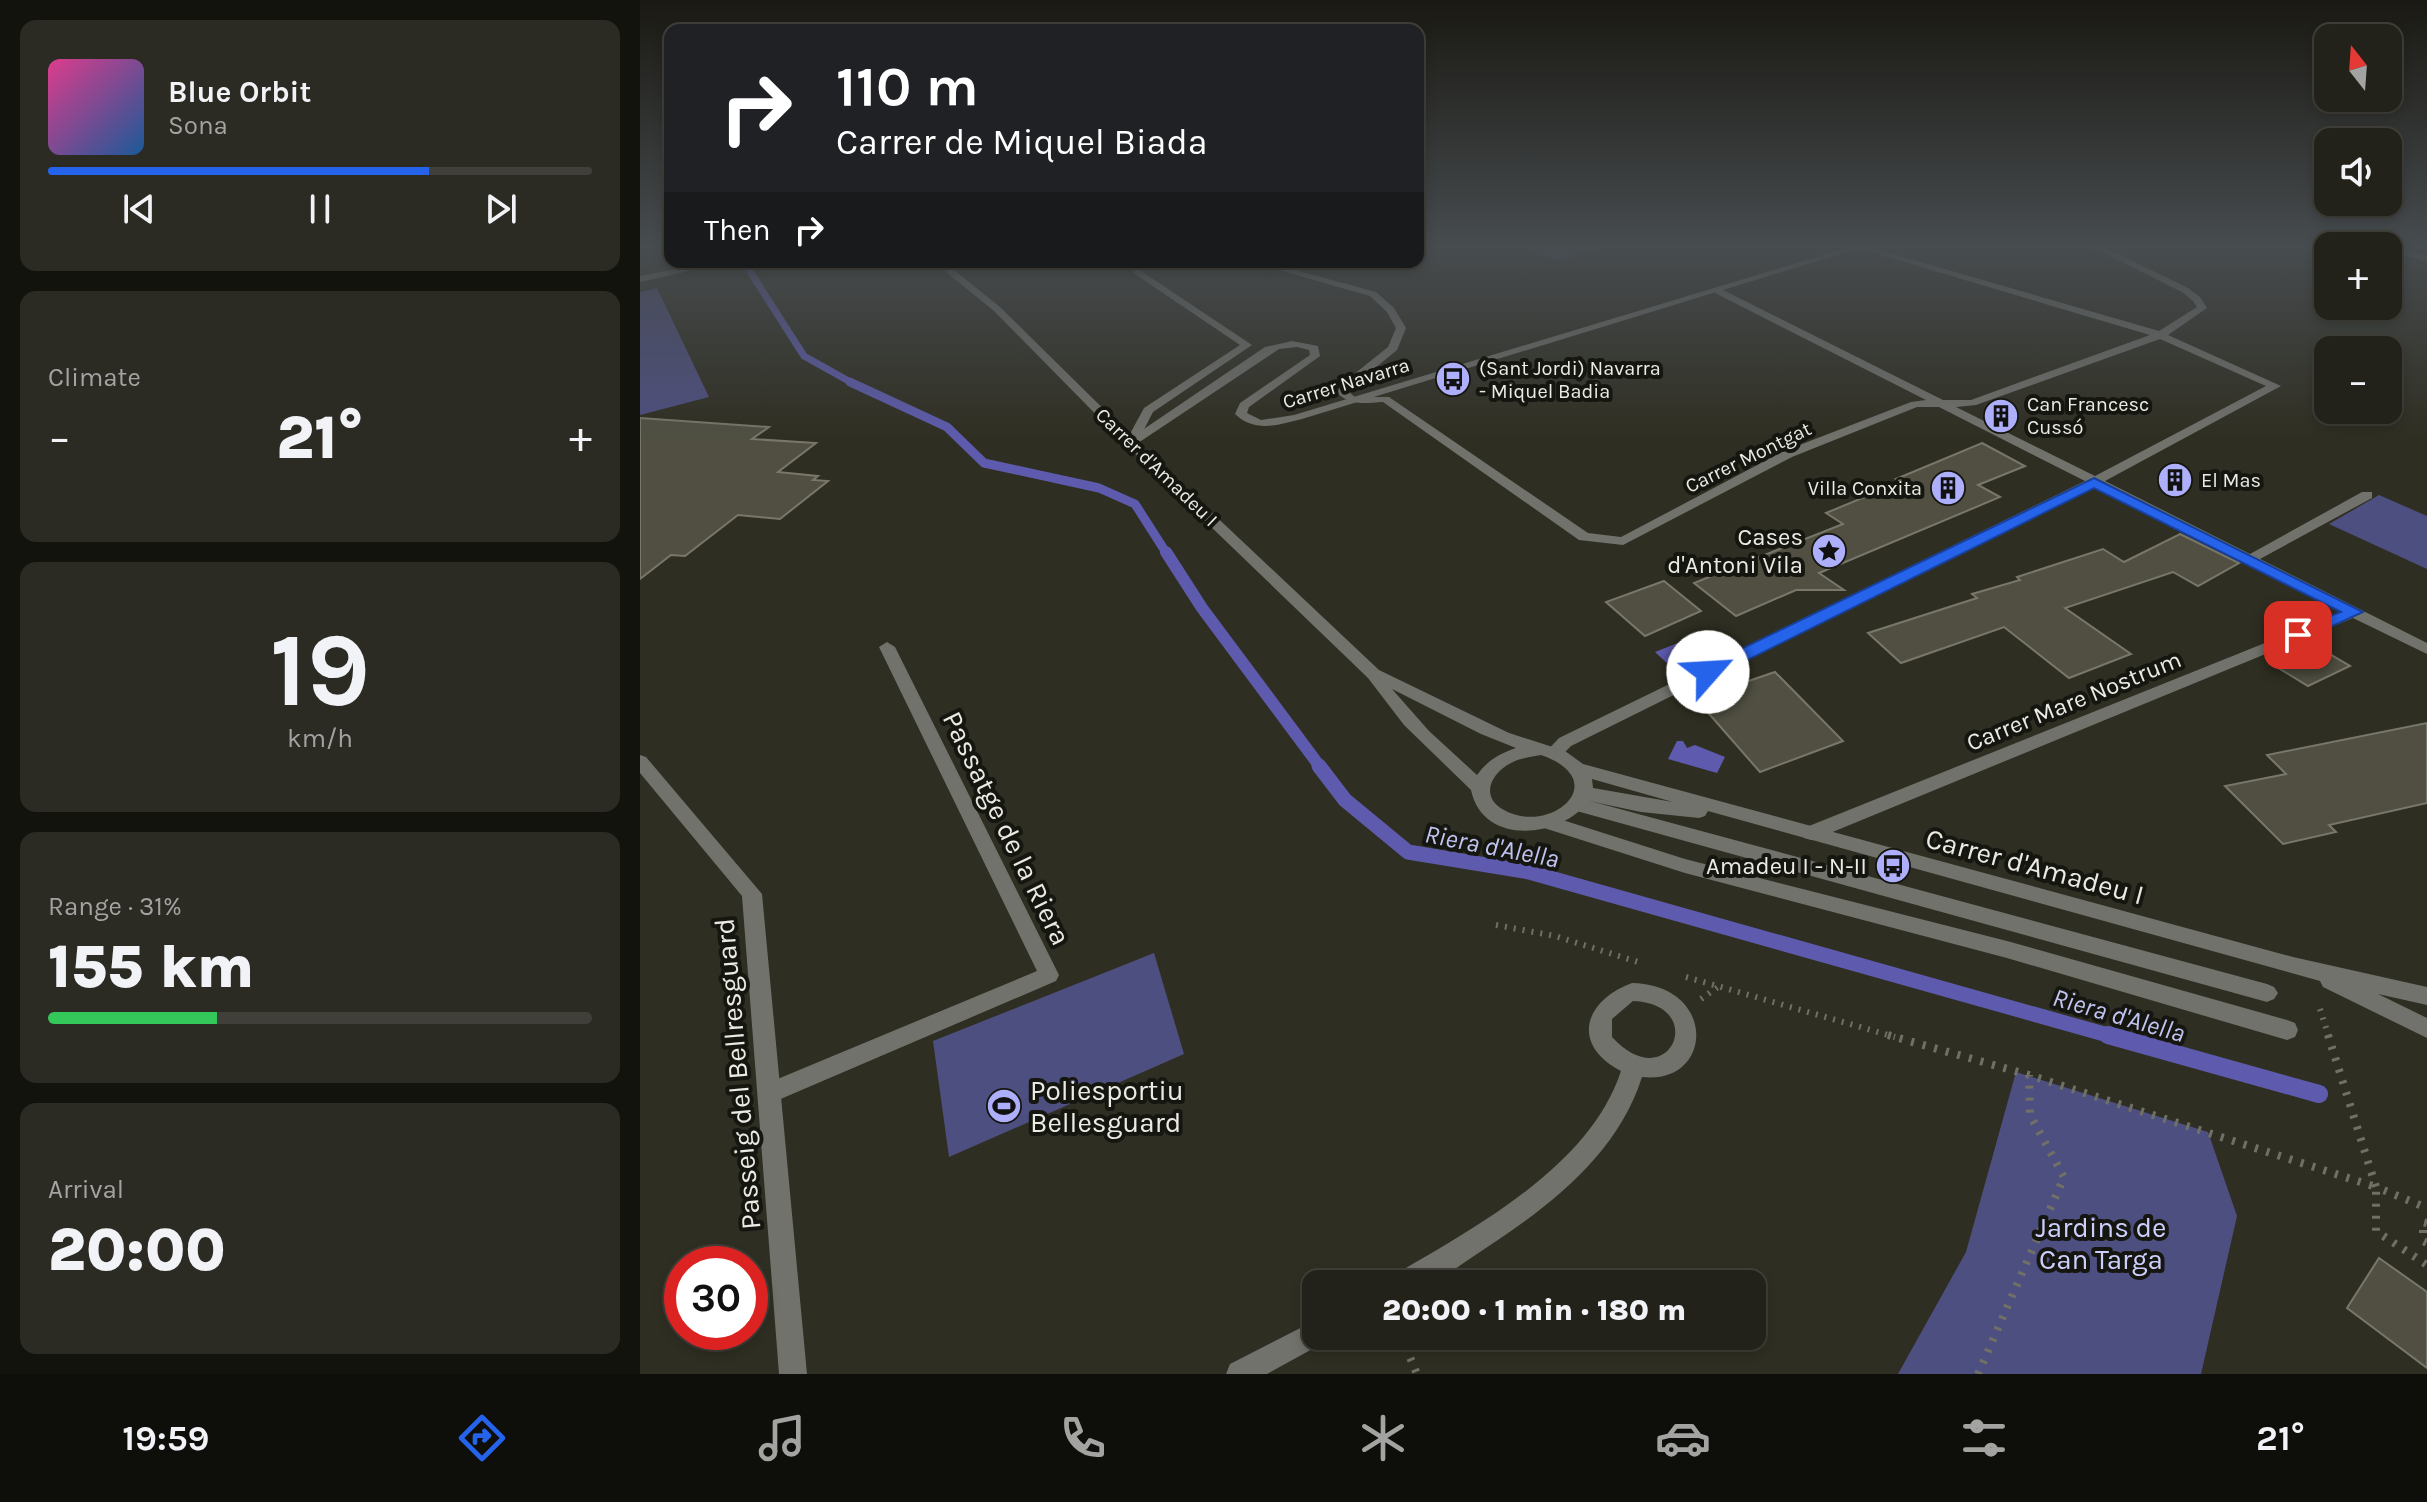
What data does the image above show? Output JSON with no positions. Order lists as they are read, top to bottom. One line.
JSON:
{"streets":{"street":["Carrer Navarra","Carrer Montgat","Carrer d'Amadeu I","Carrer Mare Nostrum","Passatge de la Riera","Passeig del Bellresguard"]},"crossings":[["Carrer Navarra","Carrer Montgat"],["Carrer Navarra","Carrer d'Amadeu I"],["Carrer d'Amadeu I","Carrer Mare Nostrum"],["Passatge de la Riera","Passeig del Bellresguard"]],"water":["Riera d'Alella"],"parks":["Jardins de Can Targa"],"places":{"bus stop":["(Sant Jordi) Navarra - Miquel Badia","Amadeu I - N-II"],"building":["Can Francesc Cussó","El Mas","Villa Conxita"],"place":["Cases d'Antoni Vila"],"sports":["Poliesportiu Bellesguard"]},"north":"top","page":{"map_buttons":["+","−"],"turn":["110 m","Carrer de Miquel Biada"],"song":["Blue Orbit","Sona"],"then":"Then","tile":["Climate",["19","km/h"],["Range · 31%","155 km"],["Arrival","20:00"]],"heat":["−","21°","+"],"limit":"30","trip":"20:00 · 1 min · 180 m","tabs":["19:59","21°"]}}
